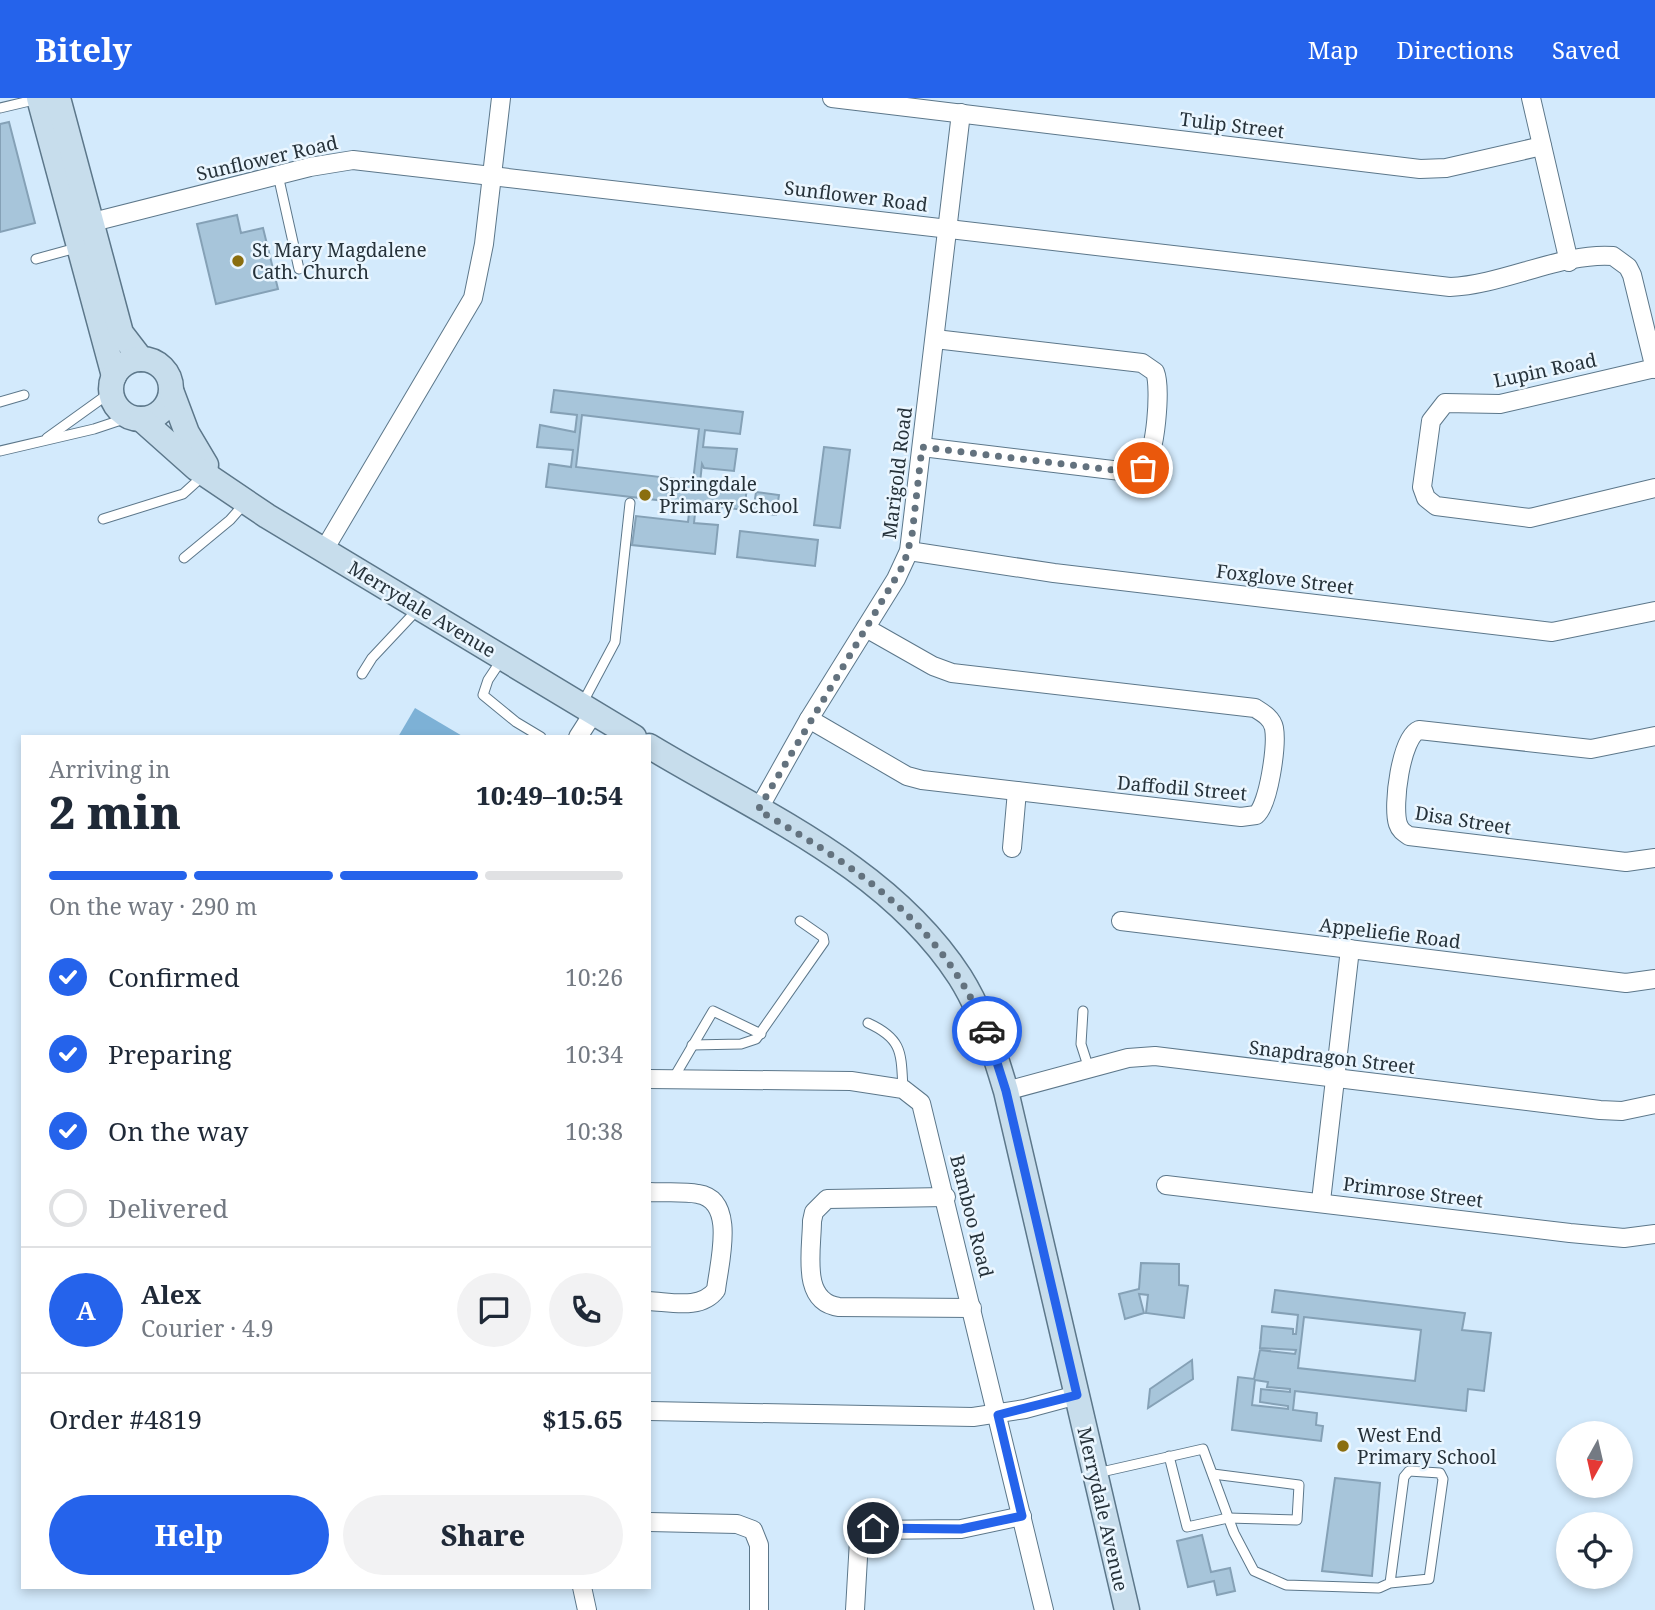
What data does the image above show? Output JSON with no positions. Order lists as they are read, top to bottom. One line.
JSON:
{"streets":{"street":["Tulip Street","Sunflower Road","Lupin Road","Marigold Road","Foxglove Street","Merrydale Avenue","Daffodil Street","Disa Street","Appeliefie Road","Snapdragon Street","Primrose Street","Bamboo Road"]},"crossings":[["Tulip Street","Marigold Road"],["Sunflower Road","Lupin Road"],["Sunflower Road","Marigold Road"],["Marigold Road","Foxglove Street"],["Marigold Road","Merrydale Avenue"],["Marigold Road","Daffodil Street"],["Merrydale Avenue","Snapdragon Street"]],"places":["St Mary Magdalene Cath. Church","Springdale Primary School","West End Primary School"],"north":"bottom","page":{"header":"Bitely","nav":["Map","Directions","Saved"],"heading":["2 min","Arriving in","10:49–10:54"],"panel":["Alex","Courier · 4.9","Order #4819","$15.65"],"bar":"On the way · 290 m","list":[["Confirmed","10:26"],["Preparing","10:34"],["On the way","10:38"],"Delivered"],"round":"A","buttons":["Help","Share"]}}
